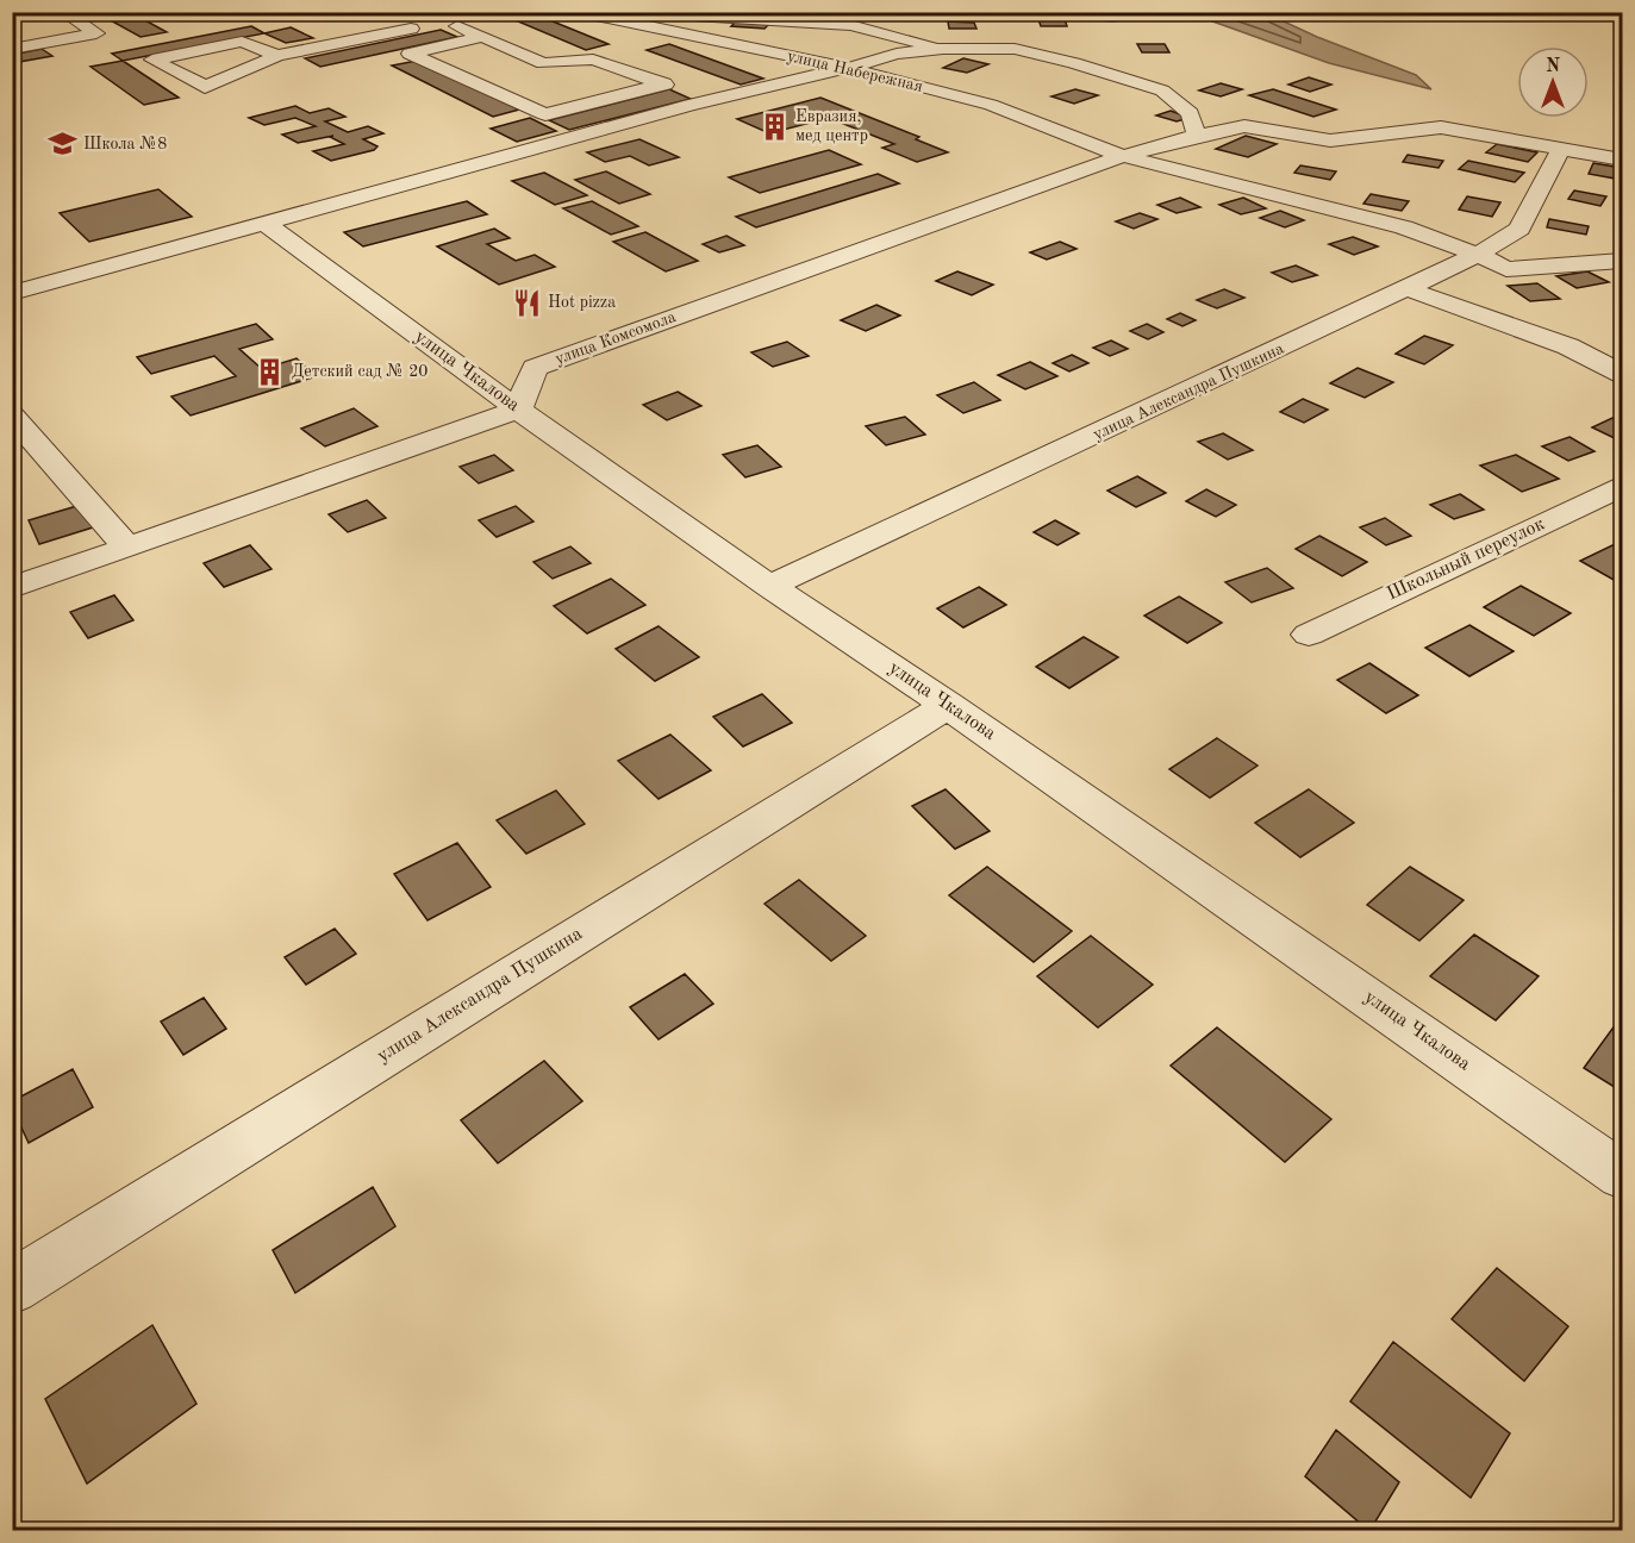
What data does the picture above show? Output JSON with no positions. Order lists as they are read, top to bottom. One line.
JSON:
{"streets":{"street":["улица Набережная","улица Комсомола","улица Чкалова","улица Александра Пушкина","Школьный переулок"]},"crossings":[["улица Набережная","улица Комсомола"],["улица Набережная","улица Александра Пушкина"],["улица Комсомола","улица Чкалова"],["улица Комсомола","улица Александра Пушкина"],["улица Чкалова","улица Александра Пушкина"]],"places":{"building":["Евразия, мед центр","Детский сад № 20"],"school or university":["Школа №8"],"restaurant":["Hot pizza"]},"north":"top"}
